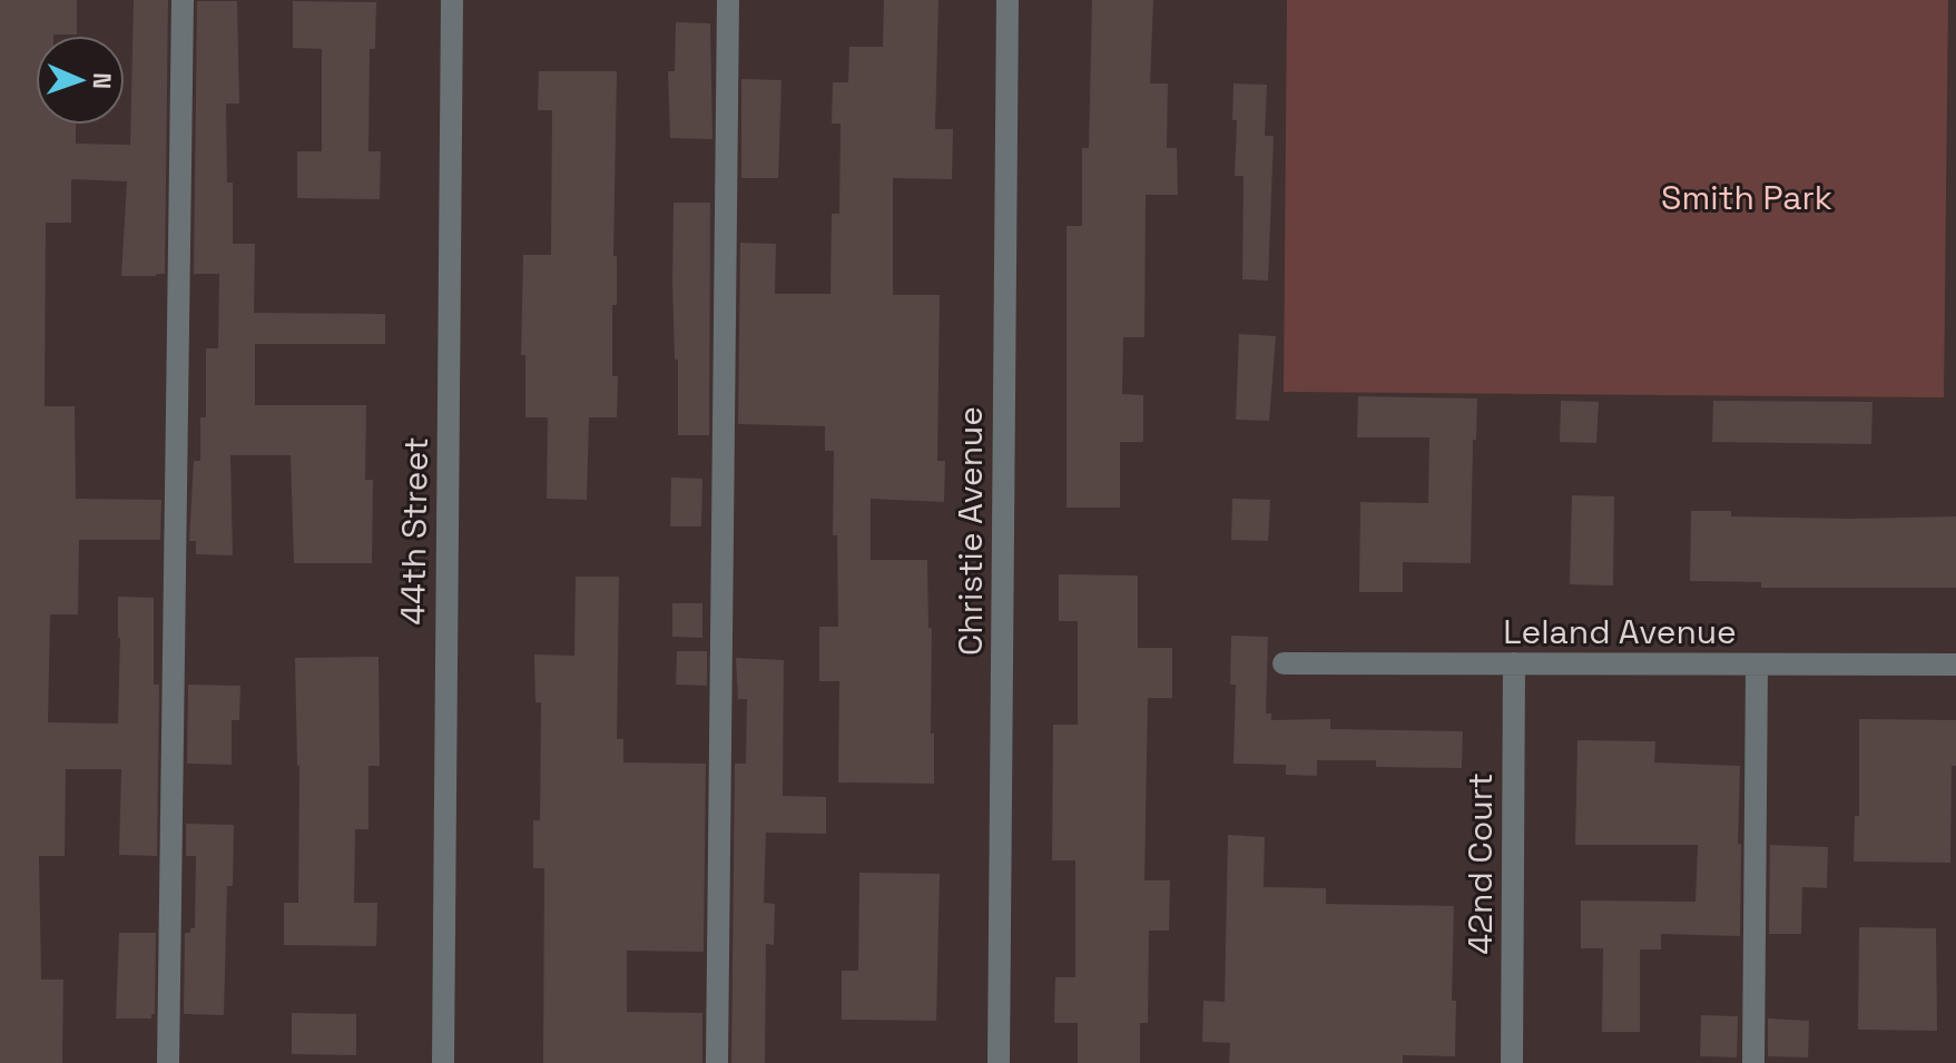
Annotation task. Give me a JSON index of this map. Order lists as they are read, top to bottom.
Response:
{
  "streets": {
    "street": [
      "44th Street",
      "Christie Avenue",
      "Leland Avenue",
      "42nd Court"
    ]
  },
  "crossings": [
    ["Leland Avenue", "42nd Court"]
  ],
  "parks": ["Smith Park"],
  "north": "right"
}
